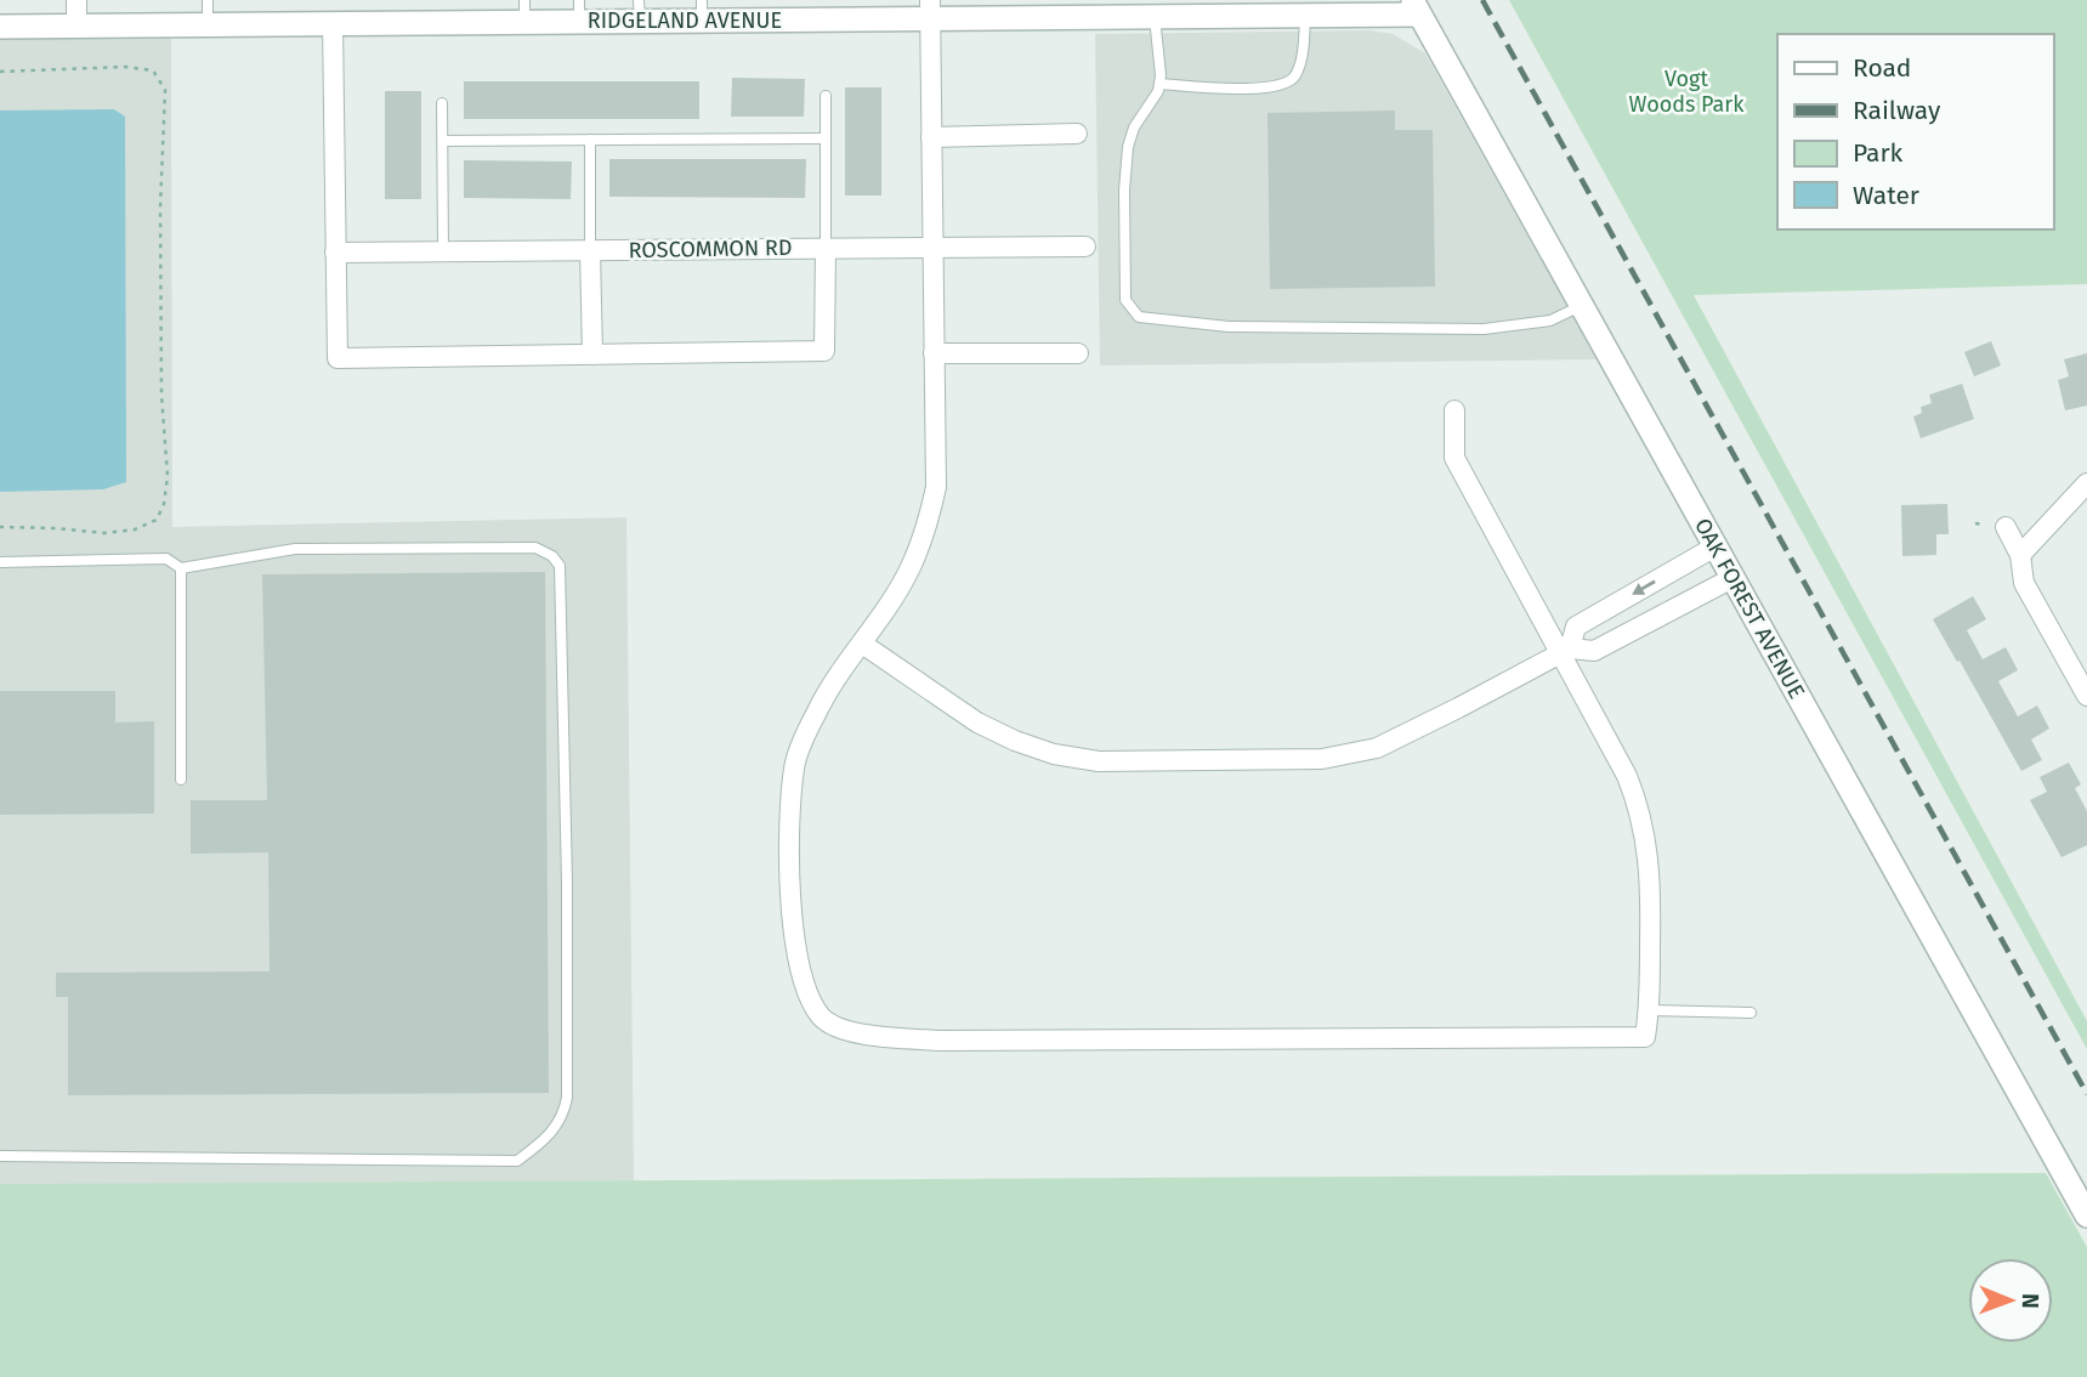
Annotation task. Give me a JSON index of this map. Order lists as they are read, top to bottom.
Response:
{
  "streets": {
    "street": ["RIDGELAND AVENUE", "ROSCOMMON RD", "OAK FOREST AVENUE"]
  },
  "crossings": [
    ["RIDGELAND AVENUE", "OAK FOREST AVENUE"]
  ],
  "parks": ["Vogt Woods Park"],
  "legend": [
    "Road",
    "Railway",
    "Park",
    "Water"
  ],
  "north": "right"
}
